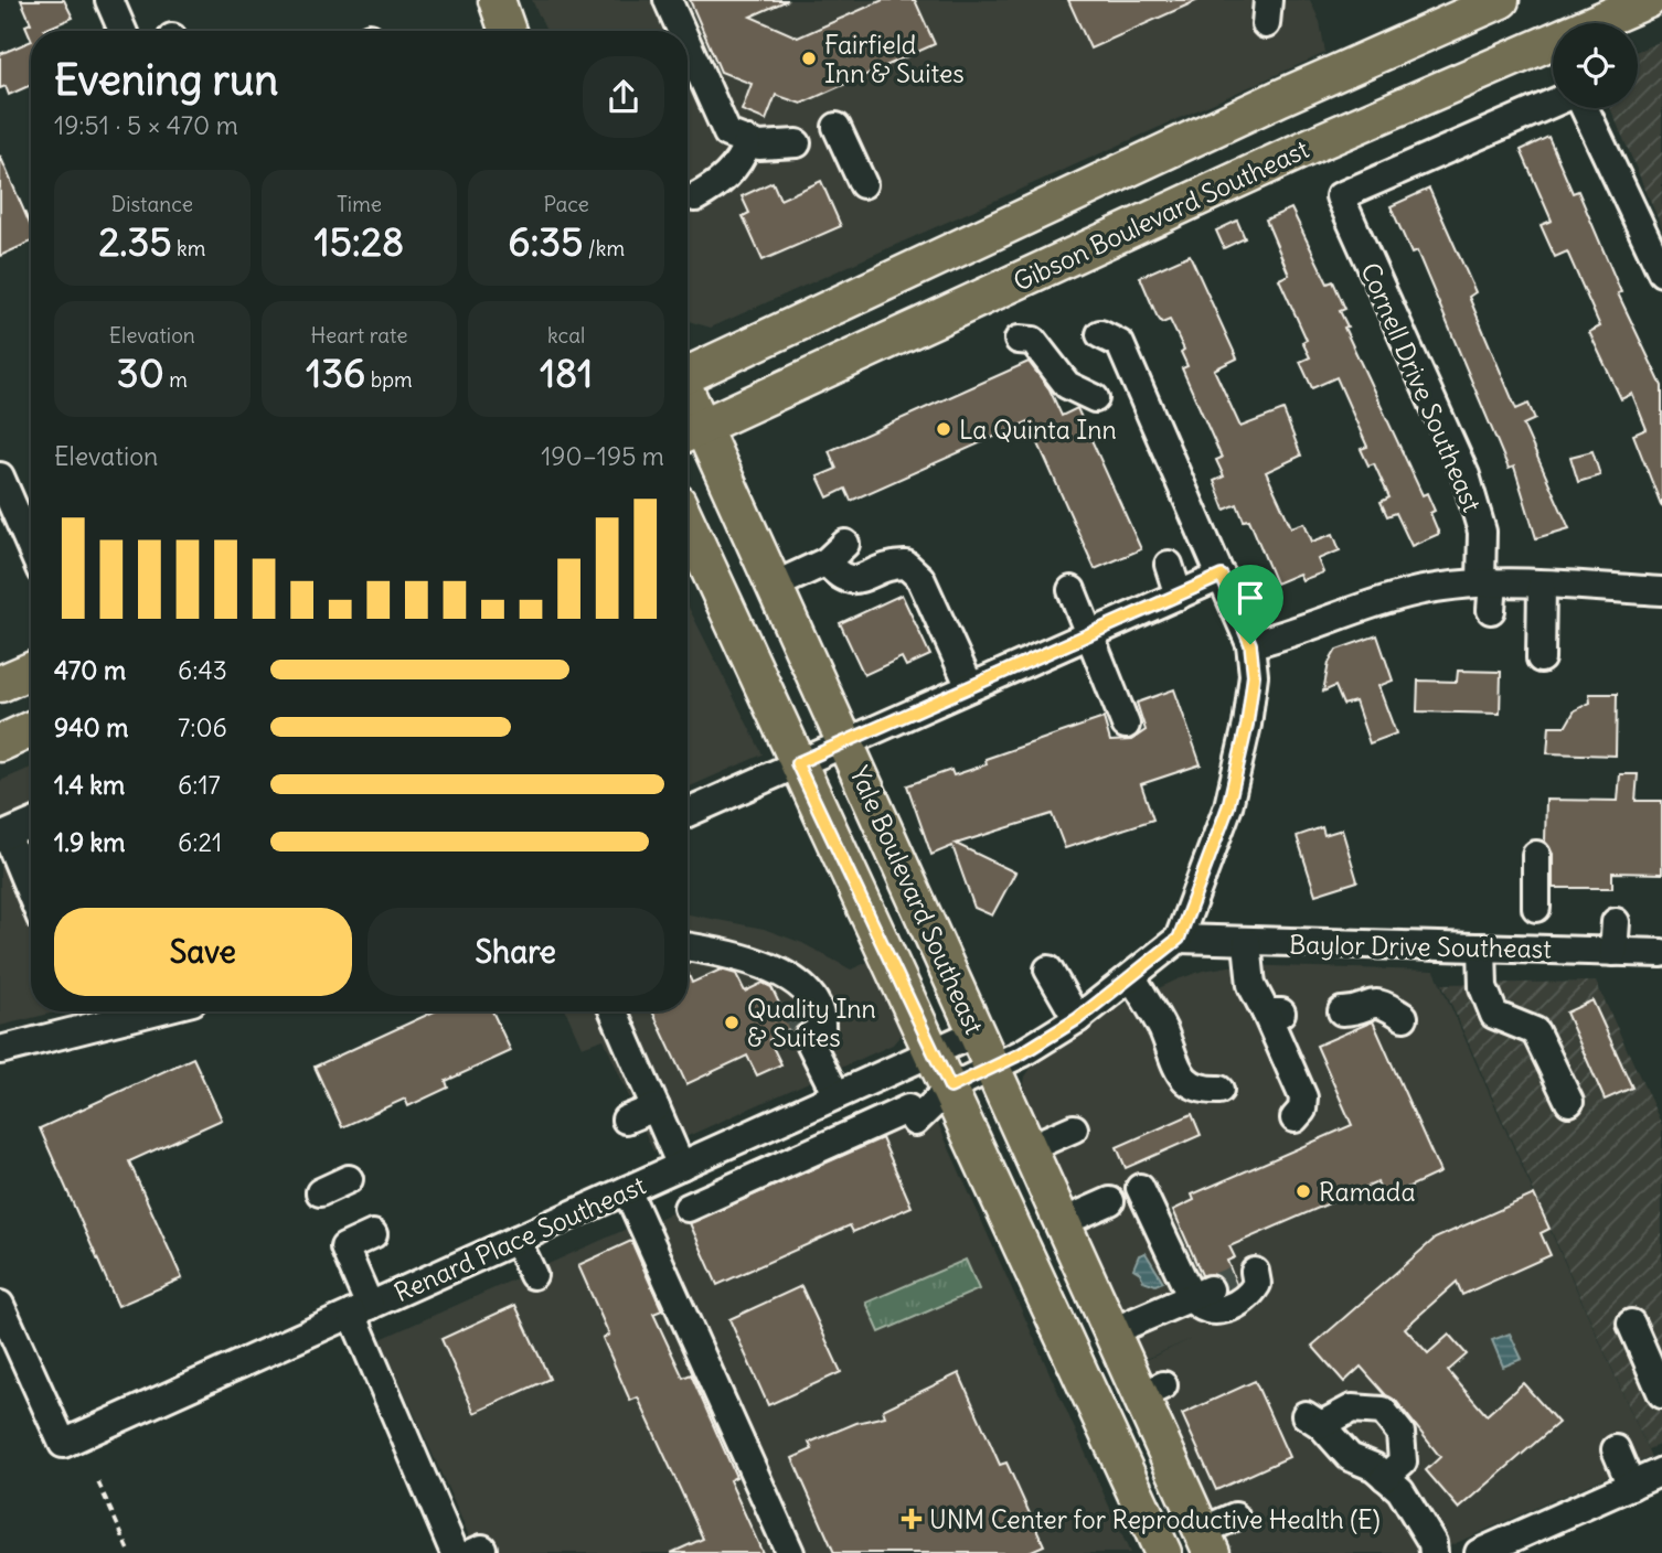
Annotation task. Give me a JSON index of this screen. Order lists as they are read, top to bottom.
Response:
{
  "streets": {
    "main road": ["Gibson Boulevard Southeast", "Yale Boulevard Southeast"],
    "street": ["Cornell Drive Southeast", "Baylor Drive Southeast", "Renard Place Southeast"]
  },
  "crossings": [
    ["Gibson Boulevard Southeast", "Yale Boulevard Southeast"],
    ["Yale Boulevard Southeast", "Renard Place Southeast"]
  ],
  "places": {
    "other": [
      "Fairfield Inn & Suites",
      "La Quinta Inn",
      "Quality Inn & Suites",
      "Ramada"
    ],
    "health": ["UNM Center for Reproductive Health (E)"]
  },
  "page": {
    "heading": ["Evening run", "19:51 · 5 × 470 m"],
    "stats": [
      ["Distance", "2.35 km"],
      ["Time", "15:28"],
      ["Pace", "6:35 /km"],
      ["Elevation", "30 m"],
      ["Heart rate", "136 bpm"],
      ["kcal", "181"]
    ],
    "chart": ["Elevation", "190–195 m"],
    "list": [
      {
        "name": "470 m",
        "note": "6:43"
      },
      {
        "name": "940 m",
        "note": "7:06"
      },
      {
        "name": "1.4 km",
        "note": "6:17"
      },
      {
        "name": "1.9 km",
        "note": "6:21"
      }
    ],
    "buttons": ["Save", "Share"]
  }
}
